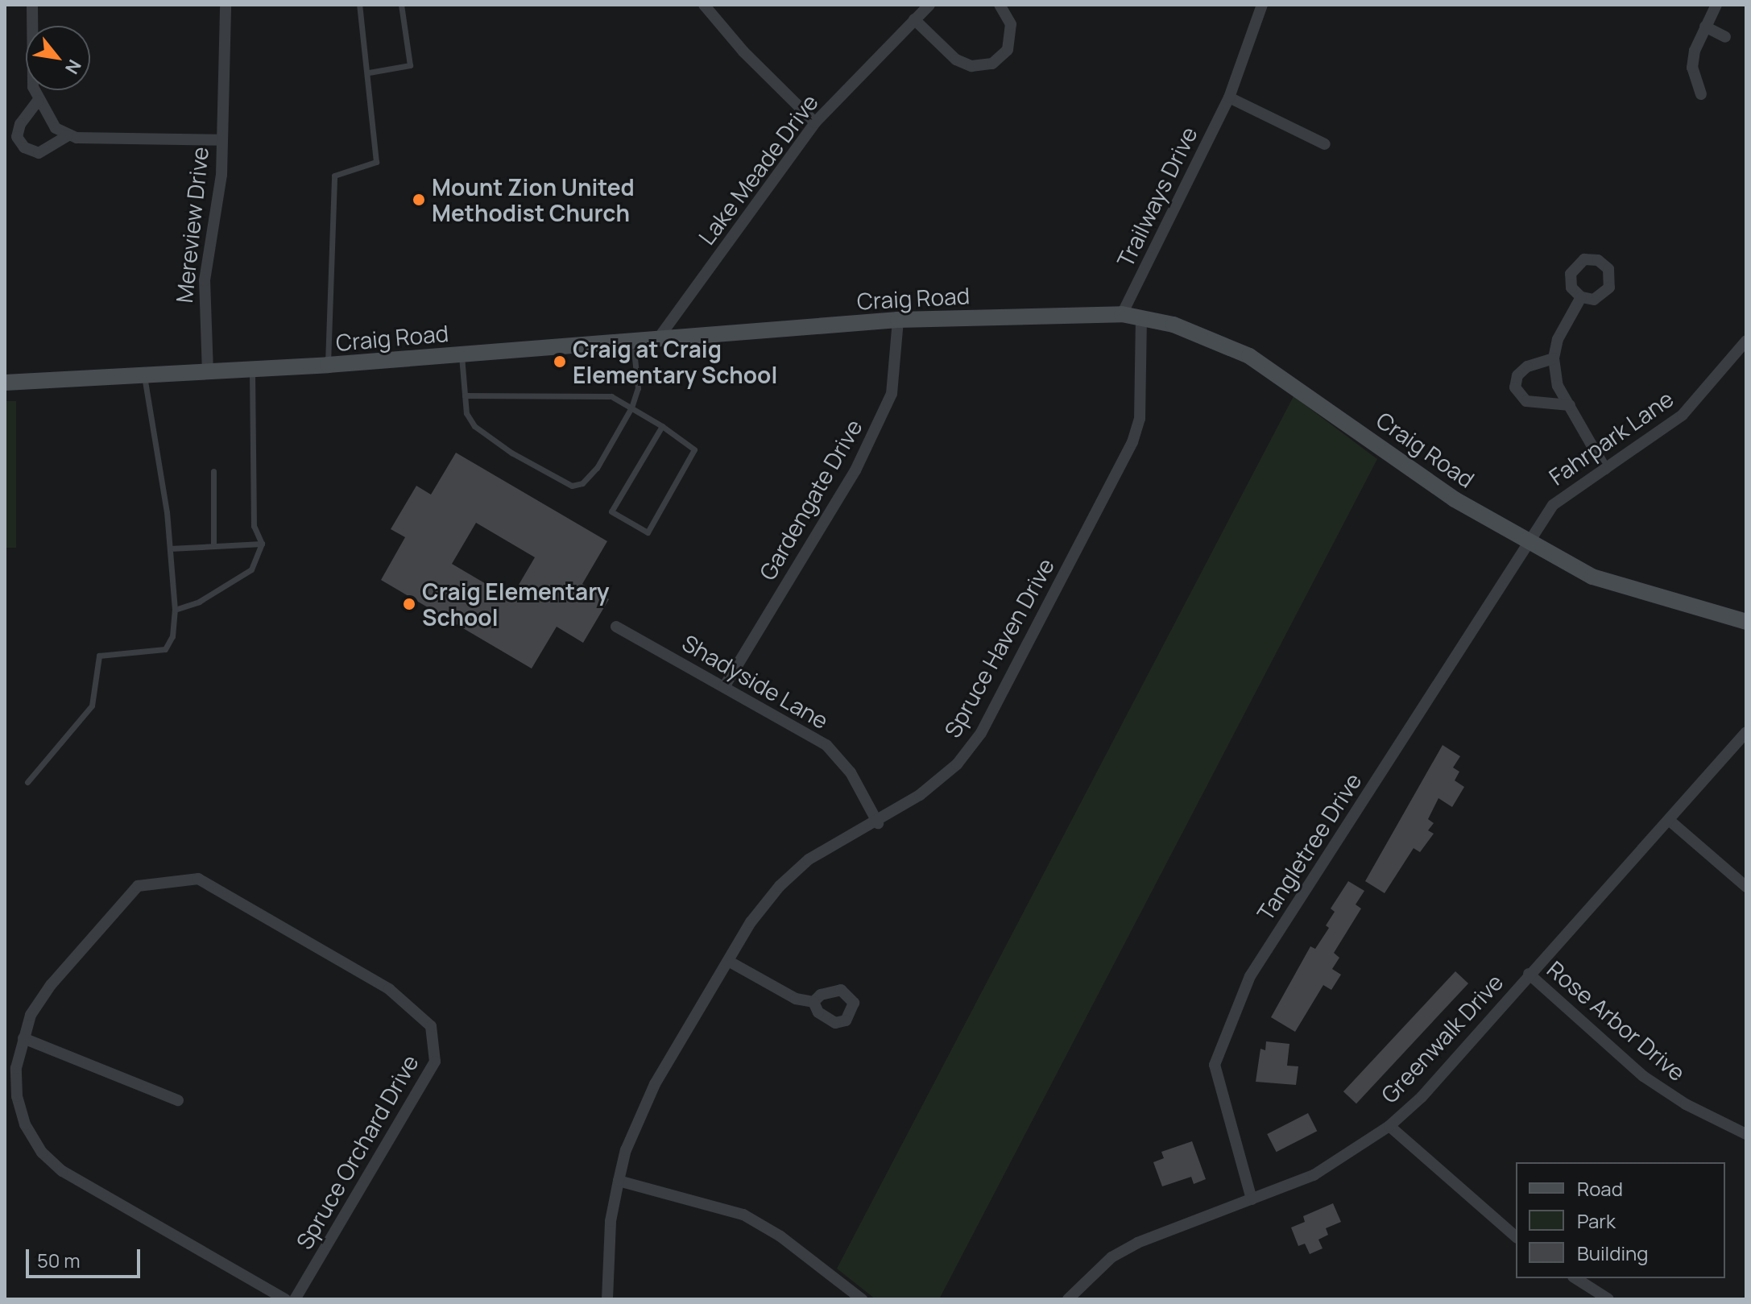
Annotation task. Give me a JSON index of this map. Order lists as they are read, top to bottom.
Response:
{
  "streets": {
    "main road": ["Craig Road"],
    "street": [
      "Lake Meade Drive",
      "Trailways Drive",
      "Mereview Drive",
      "Fahrpark Lane",
      "Gardengate Drive",
      "Spruce Haven Drive",
      "Shadyside Lane",
      "Tangletree Drive",
      "Rose Arbor Drive",
      "Greenwalk Drive",
      "Spruce Orchard Drive"
    ]
  },
  "crossings": [
    ["Lake Meade Drive", "Craig Road"],
    ["Trailways Drive", "Craig Road"],
    ["Mereview Drive", "Craig Road"],
    ["Craig Road", "Fahrpark Lane"],
    ["Craig Road", "Gardengate Drive"],
    ["Craig Road", "Spruce Haven Drive"],
    ["Craig Road", "Tangletree Drive"],
    ["Fahrpark Lane", "Tangletree Drive"],
    ["Gardengate Drive", "Shadyside Lane"],
    ["Spruce Haven Drive", "Shadyside Lane"],
    ["Tangletree Drive", "Greenwalk Drive"],
    ["Rose Arbor Drive", "Greenwalk Drive"]
  ],
  "places": ["Mount Zion United Methodist Church", "Craig at Craig Elementary School", "Craig Elementary School"],
  "legend": ["Road", "Park", "Building"],
  "scale_bar": "50 m",
  "north": "bottom right"
}
